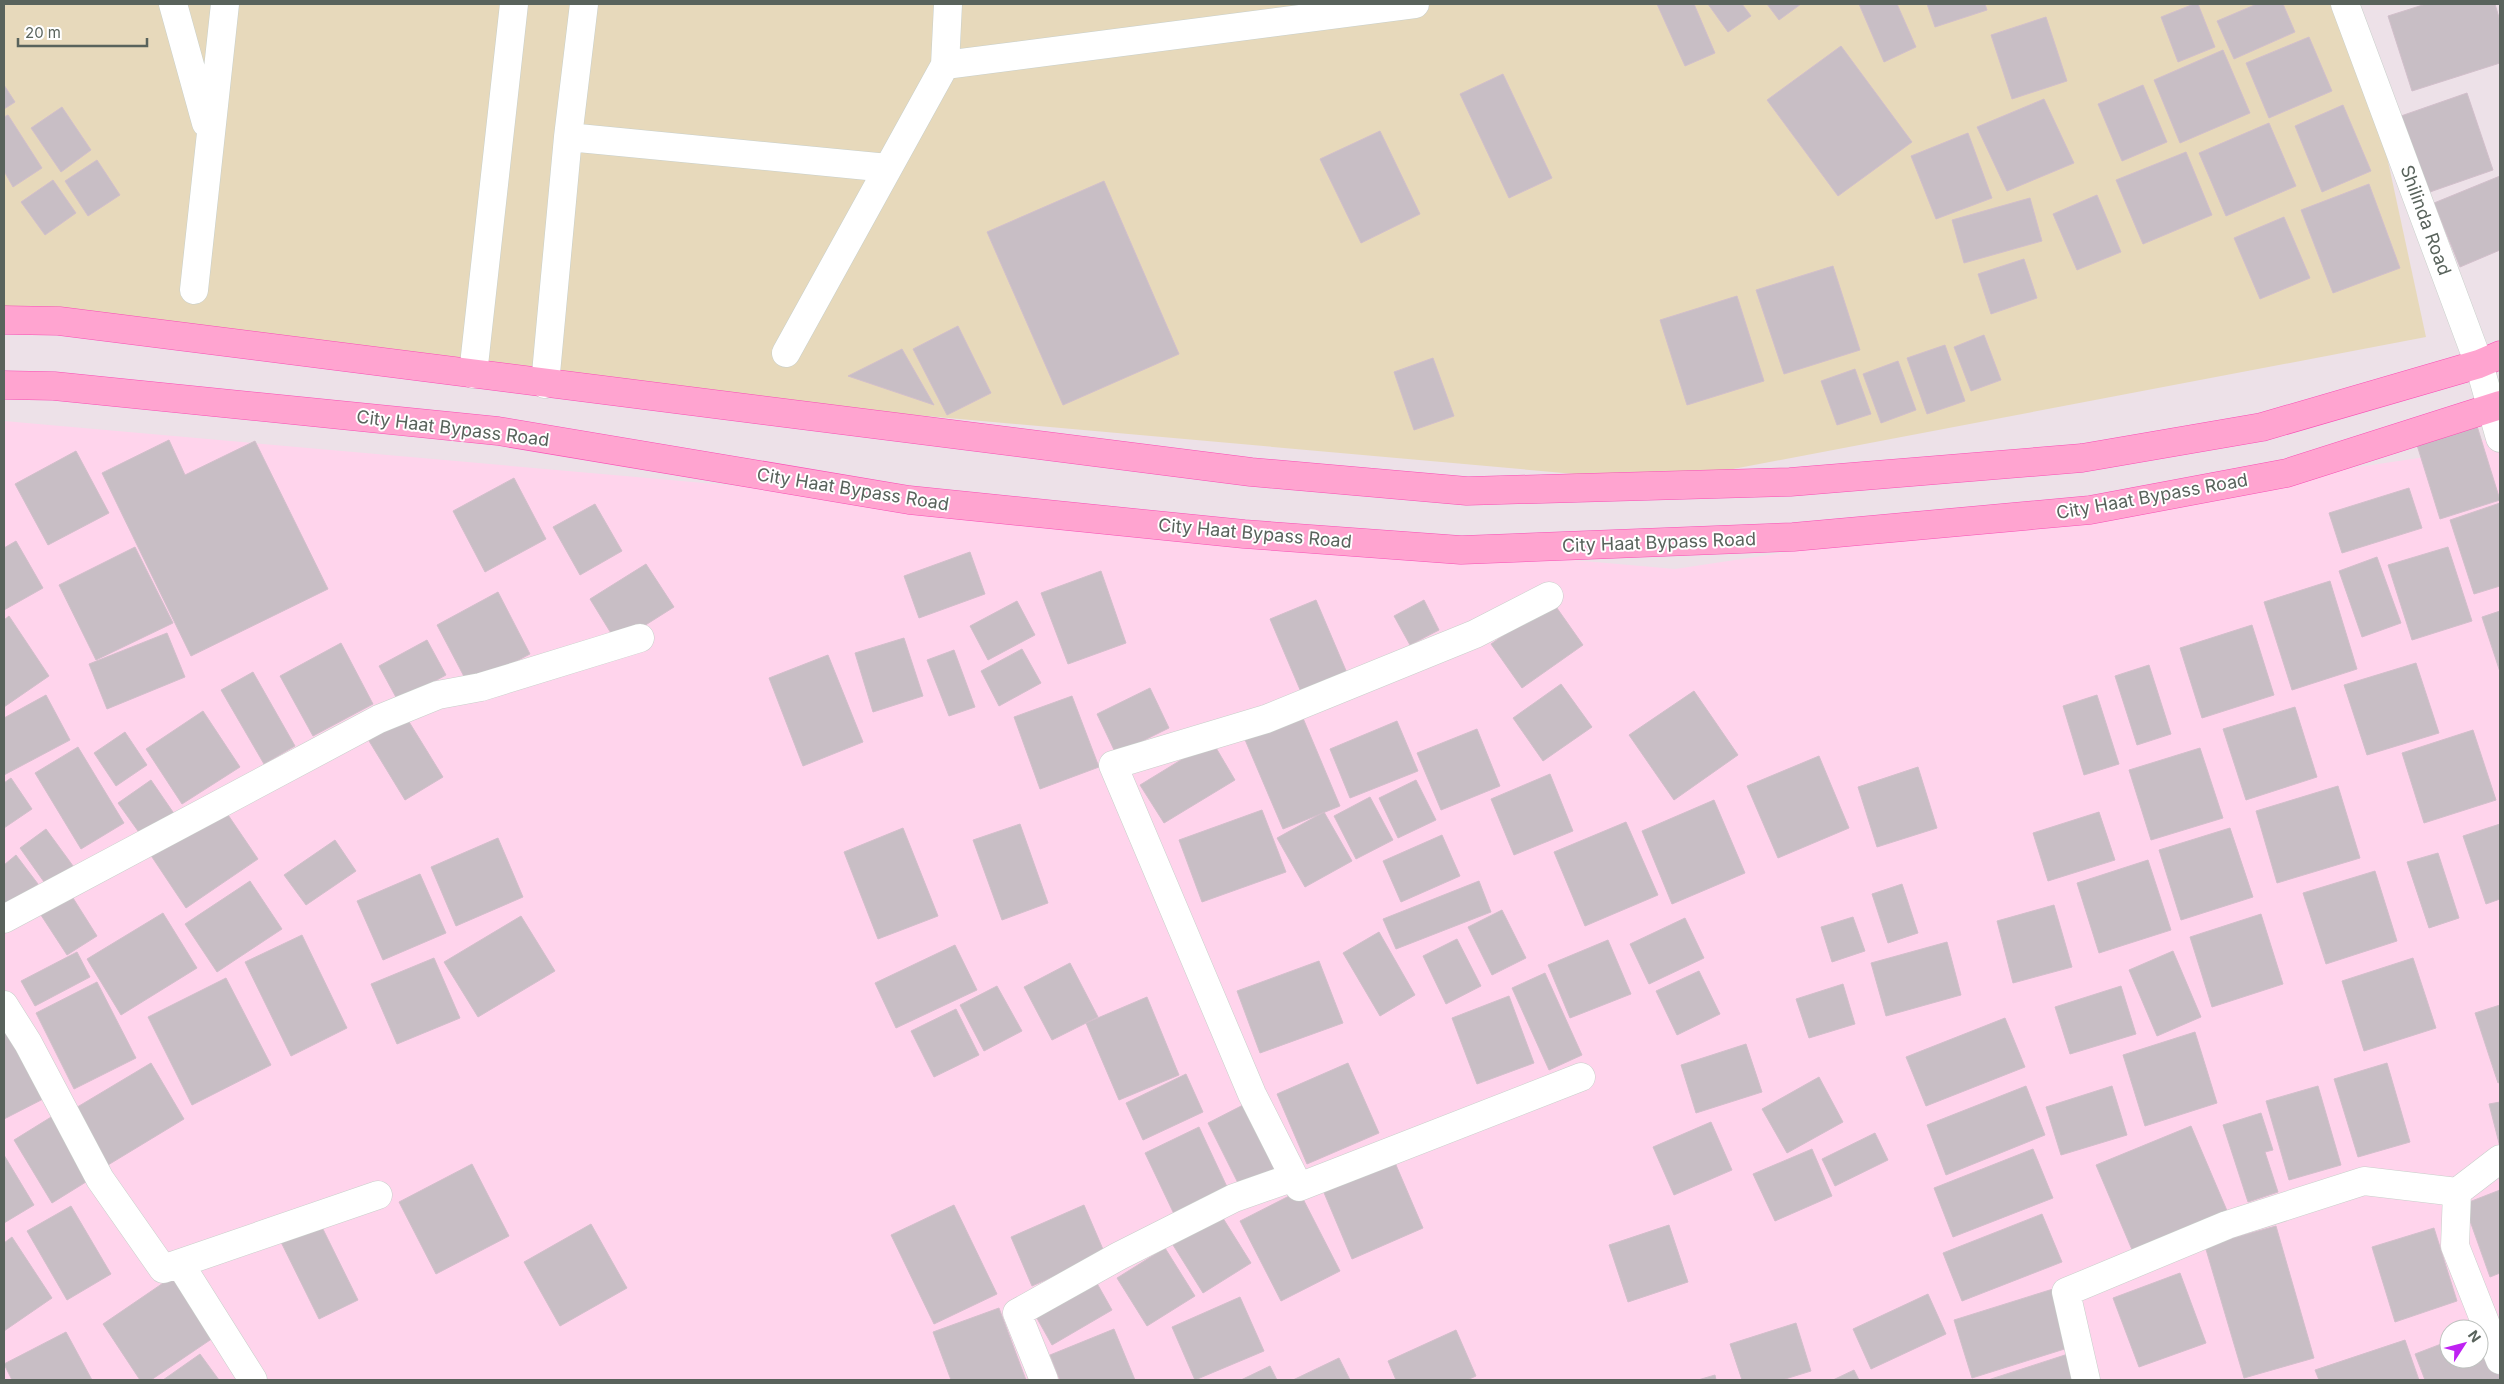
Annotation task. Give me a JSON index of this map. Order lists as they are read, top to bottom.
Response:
{
  "streets": {
    "main road": ["City Haat Bypass Road"],
    "street": ["Shilinda Road"]
  },
  "crossings": [
    ["Shilinda Road", "City Haat Bypass Road"]
  ],
  "scale_bar": "20 m",
  "north": "top right"
}
